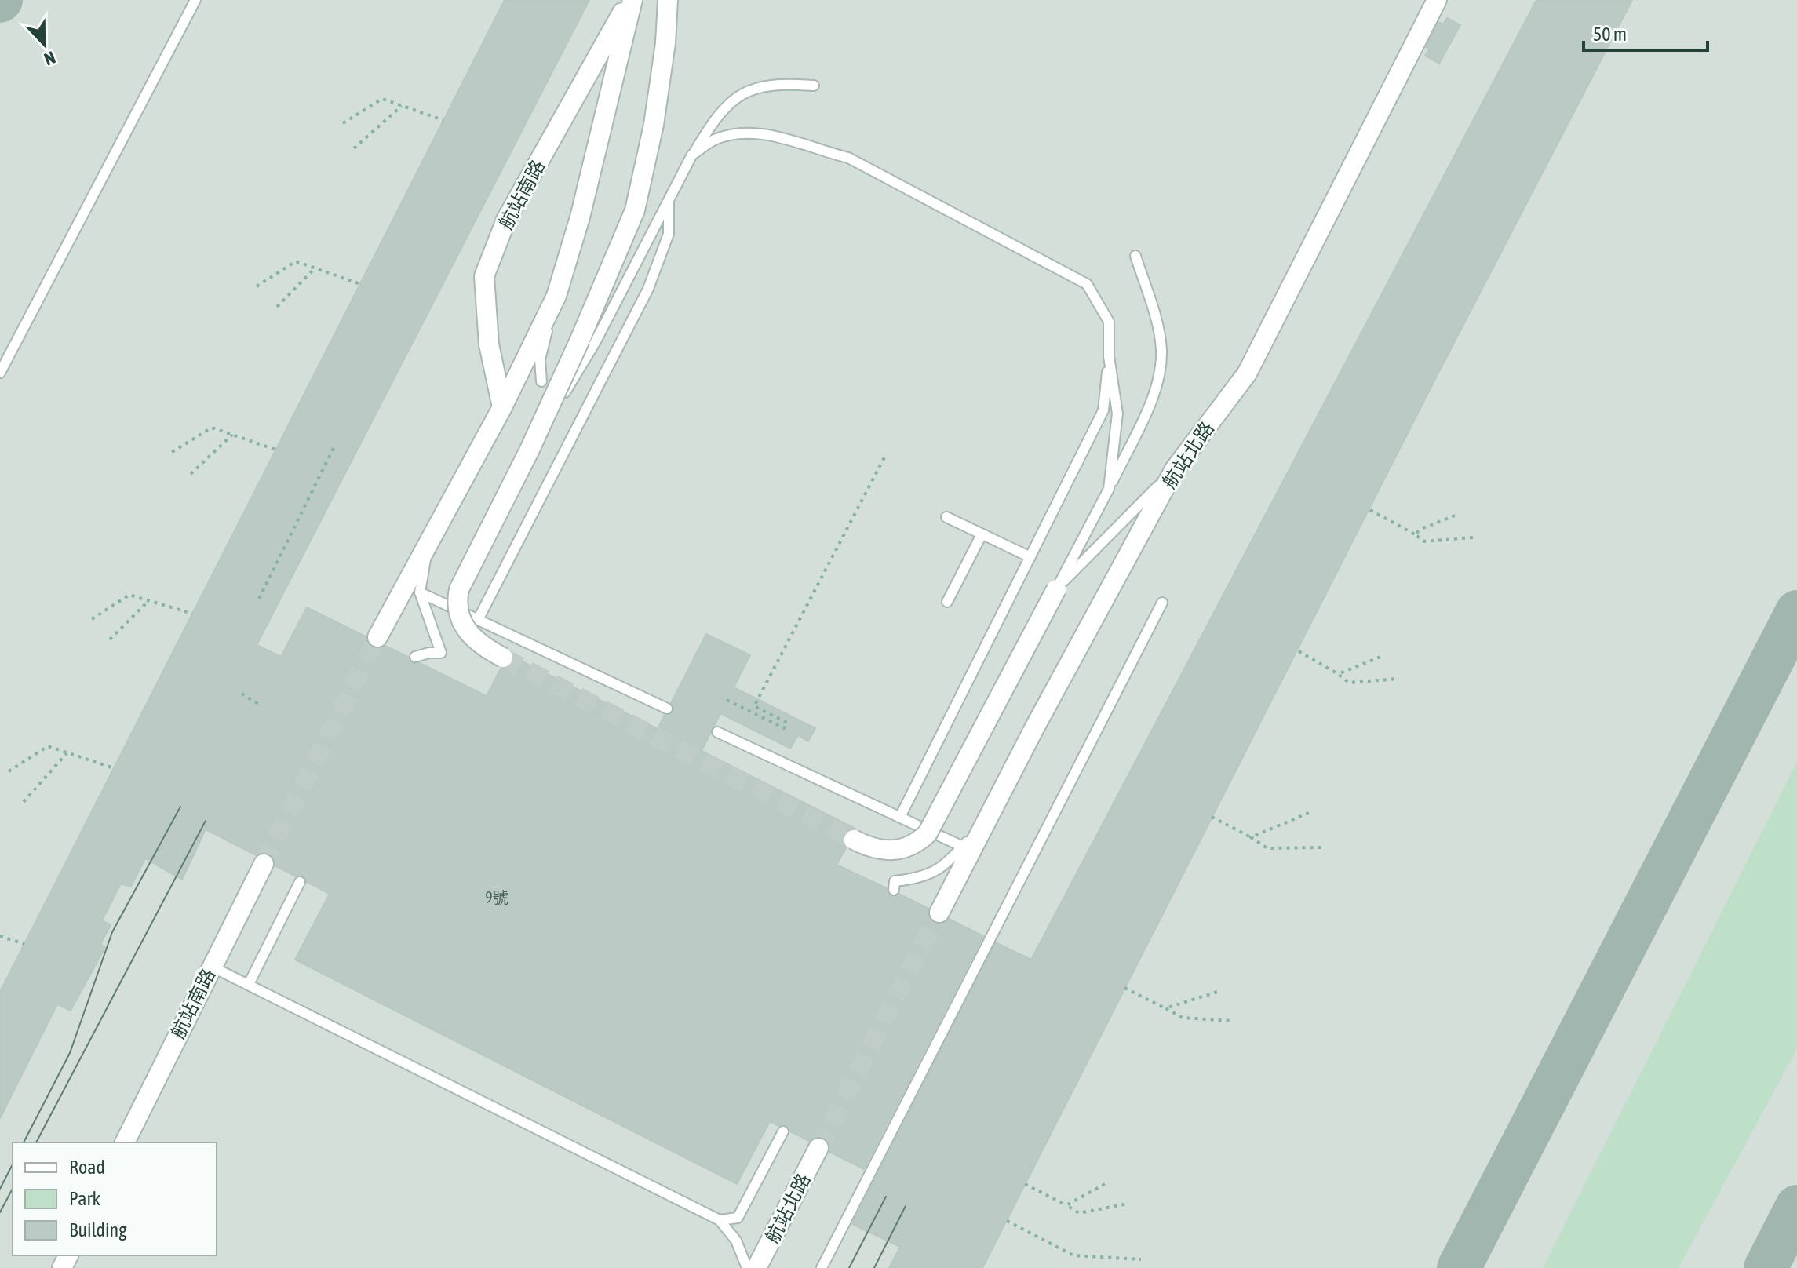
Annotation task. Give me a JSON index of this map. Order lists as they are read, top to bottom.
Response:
{
  "streets": {
    "street": ["航站南路", "航站北路"]
  },
  "house_numbers": ["9號"],
  "legend": ["Road", "Park", "Building"],
  "scale_bar": "50 m",
  "north": "bottom"
}
